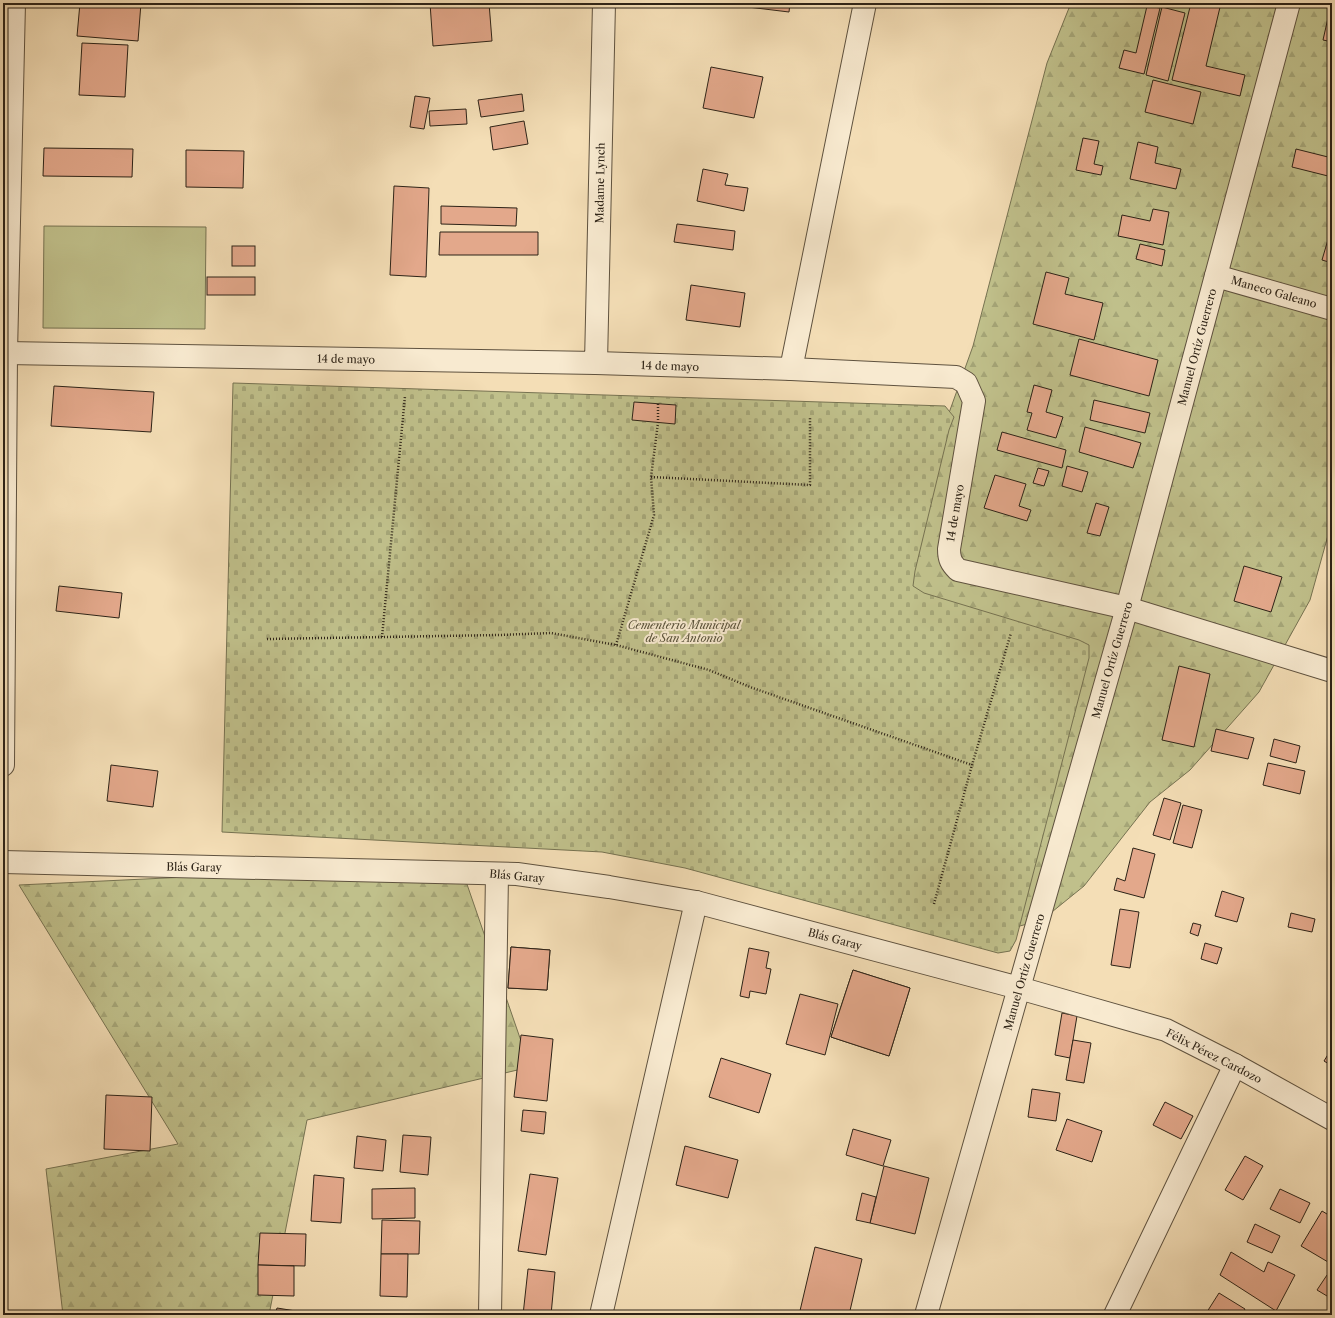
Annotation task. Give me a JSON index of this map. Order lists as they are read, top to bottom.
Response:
{
  "streets": {
    "street": [
      "Madame Lynch",
      "Maneco Galeano",
      "Manuel Ortíz Guerrero",
      "14 de mayo",
      "Blás Garay",
      "Félix Pérez Cardozo"
    ]
  },
  "crossings": [
    ["Madame Lynch", "14 de mayo"],
    ["Maneco Galeano", "Manuel Ortíz Guerrero"],
    ["Manuel Ortíz Guerrero", "14 de mayo"],
    ["Manuel Ortíz Guerrero", "Blás Garay"],
    ["Manuel Ortíz Guerrero", "Félix Pérez Cardozo"],
    ["Blás Garay", "Félix Pérez Cardozo"]
  ],
  "parks": ["Cementerio Municipal de San Antonio"]
}
